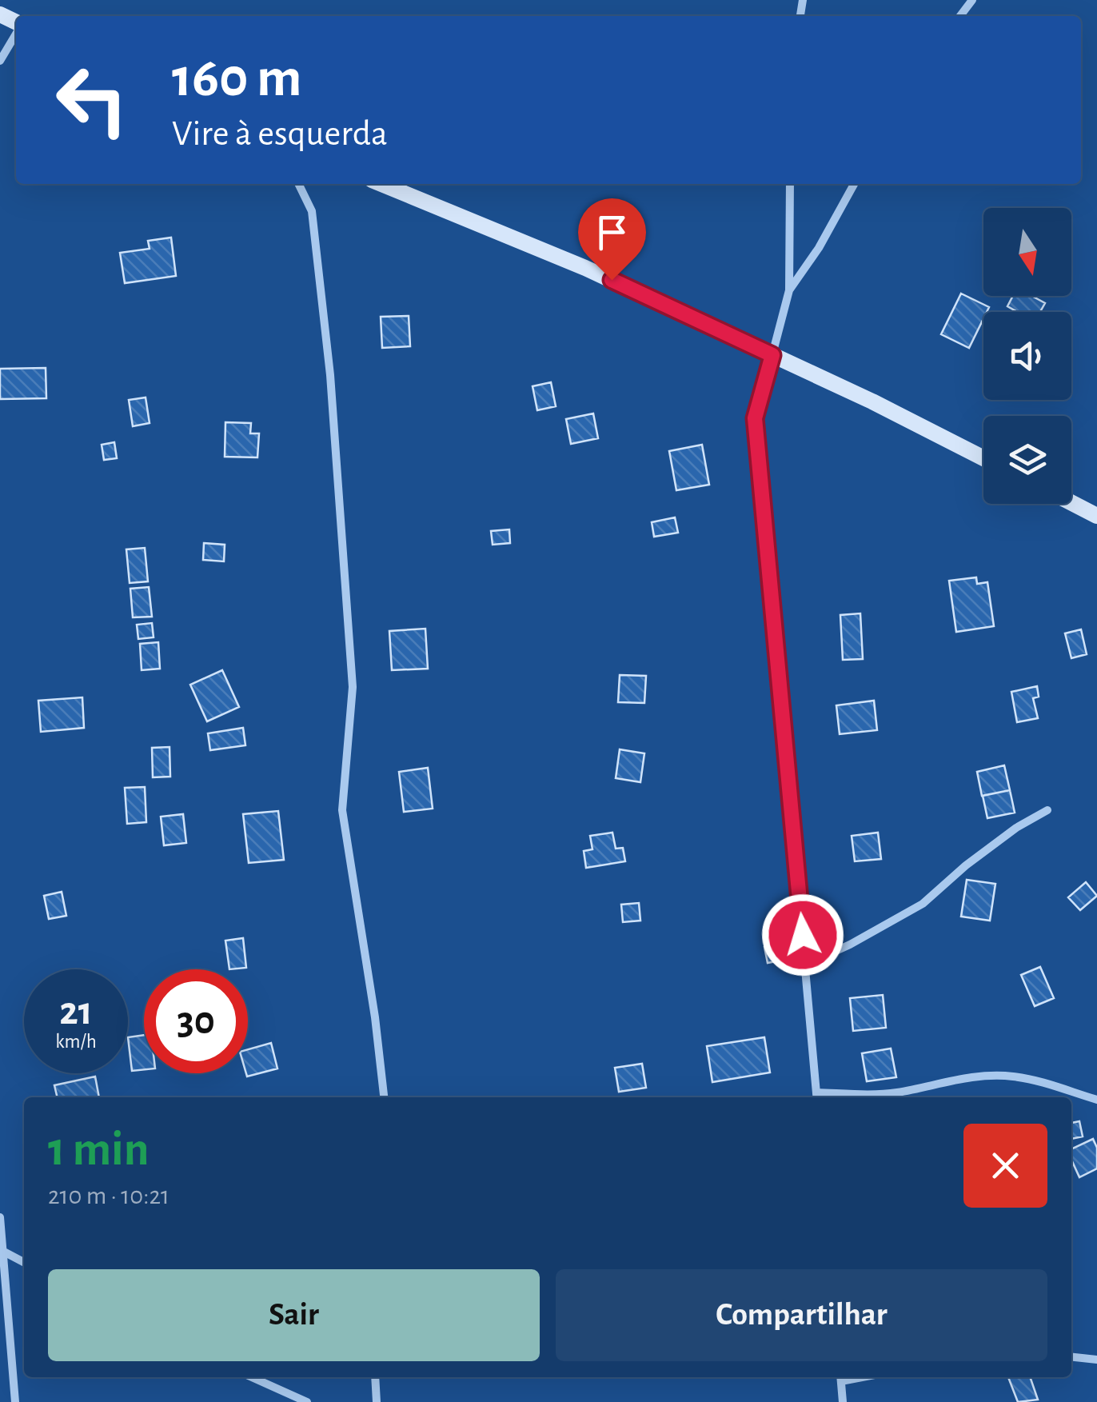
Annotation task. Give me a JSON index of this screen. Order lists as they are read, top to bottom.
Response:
{
  "north": "bottom",
  "page": {
    "turn": ["160 m", "Vire à esquerda"],
    "speed": "21 km/h",
    "limit": "30",
    "heading": ["1 min", "210 m · 10:21"],
    "buttons": ["Sair", "Compartilhar"]
  }
}
